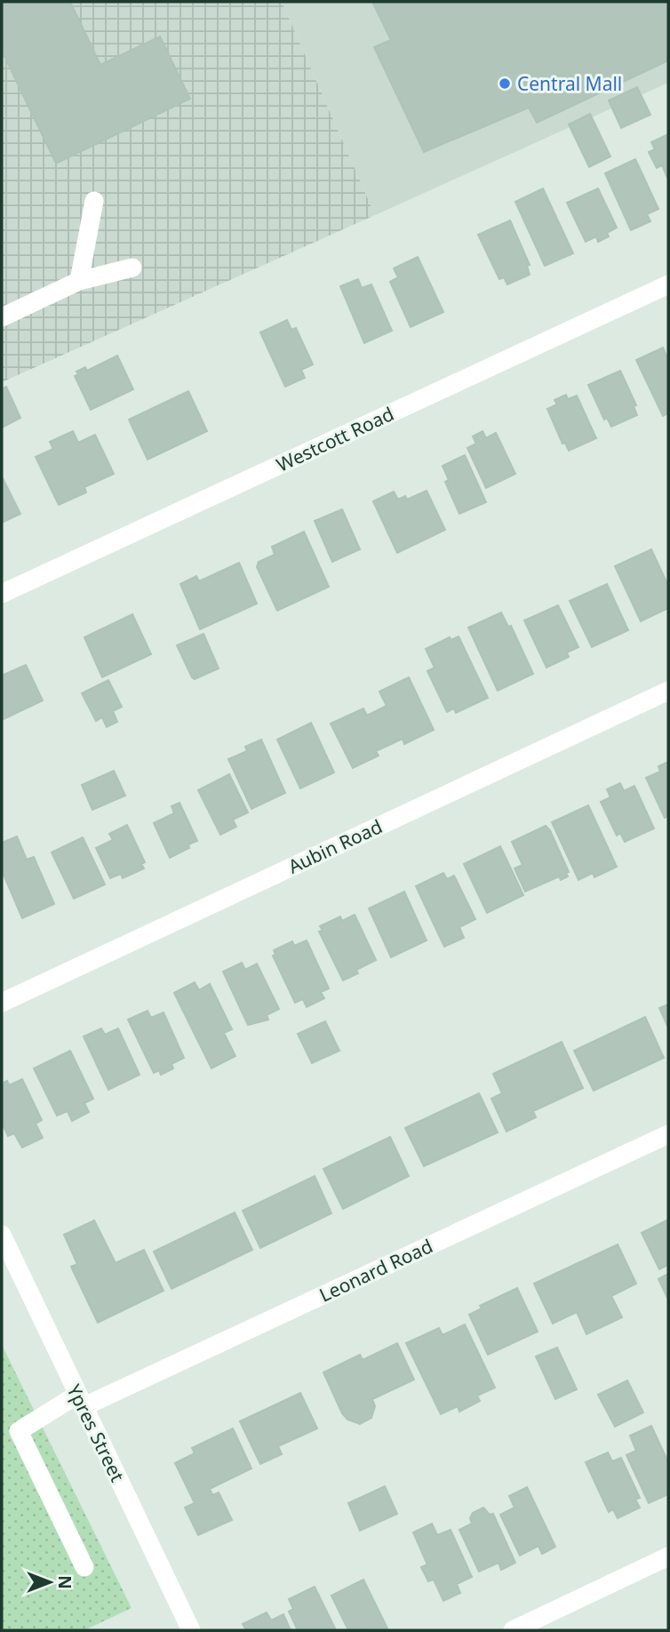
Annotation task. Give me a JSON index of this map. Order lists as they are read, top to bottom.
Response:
{
  "streets": {
    "street": [
      "Westcott Road",
      "Aubin Road",
      "Leonard Road",
      "Ypres Street"
    ]
  },
  "crossings": [
    ["Leonard Road", "Ypres Street"]
  ],
  "places": ["Central Mall"],
  "north": "right"
}
